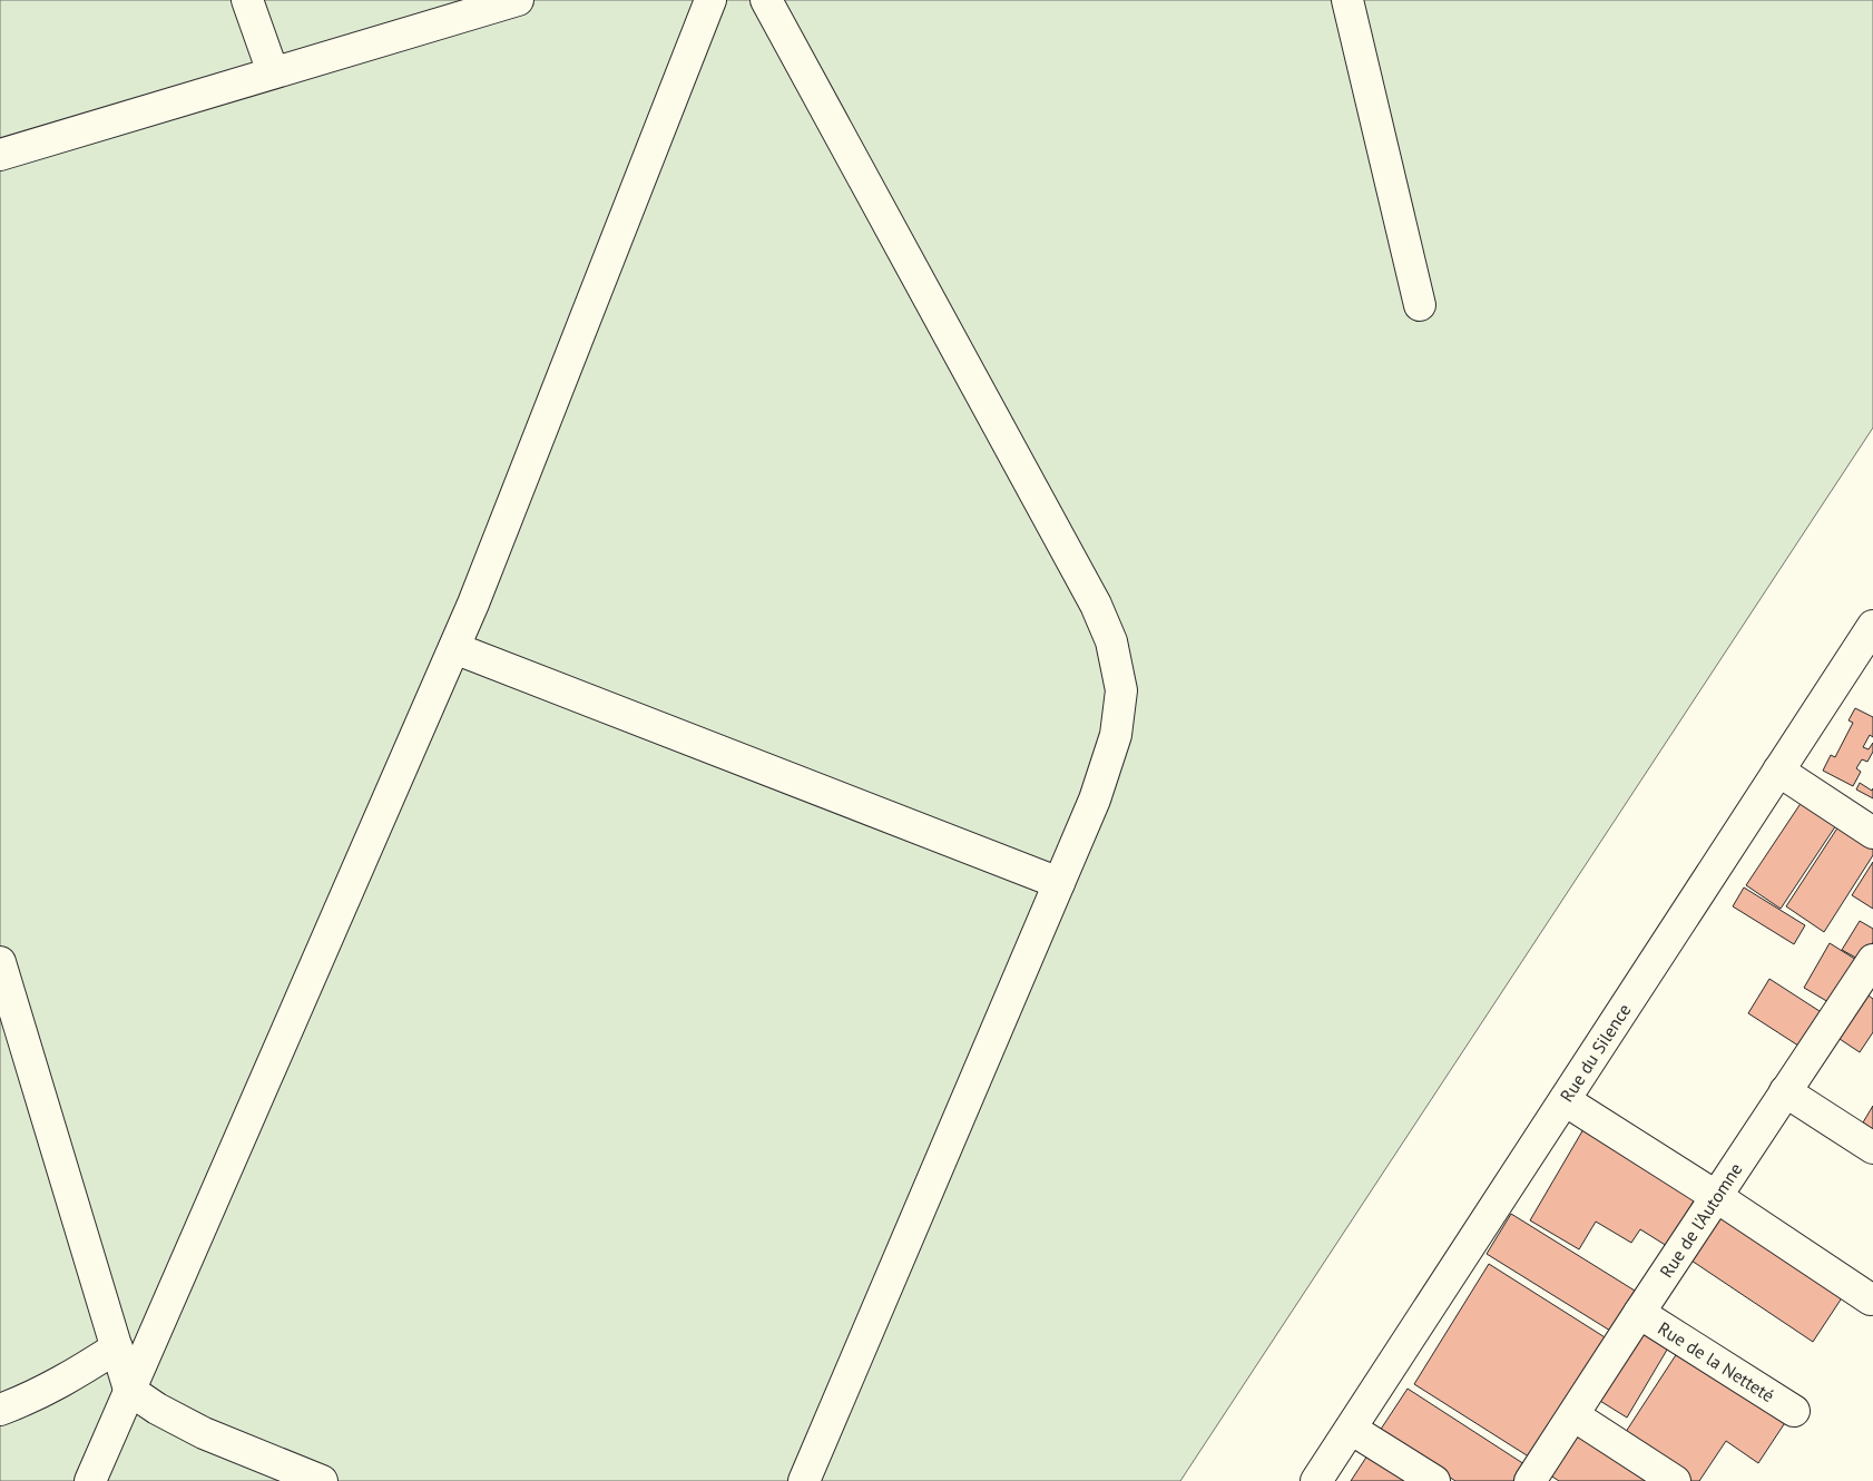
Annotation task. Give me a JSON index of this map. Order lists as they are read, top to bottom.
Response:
{
  "streets": {
    "street": ["Rue du Silence", "Rue de l'Automne", "Rue de la Netteté"]
  },
  "crossings": [
    ["Rue de l'Automne", "Rue de la Netteté"]
  ]
}
